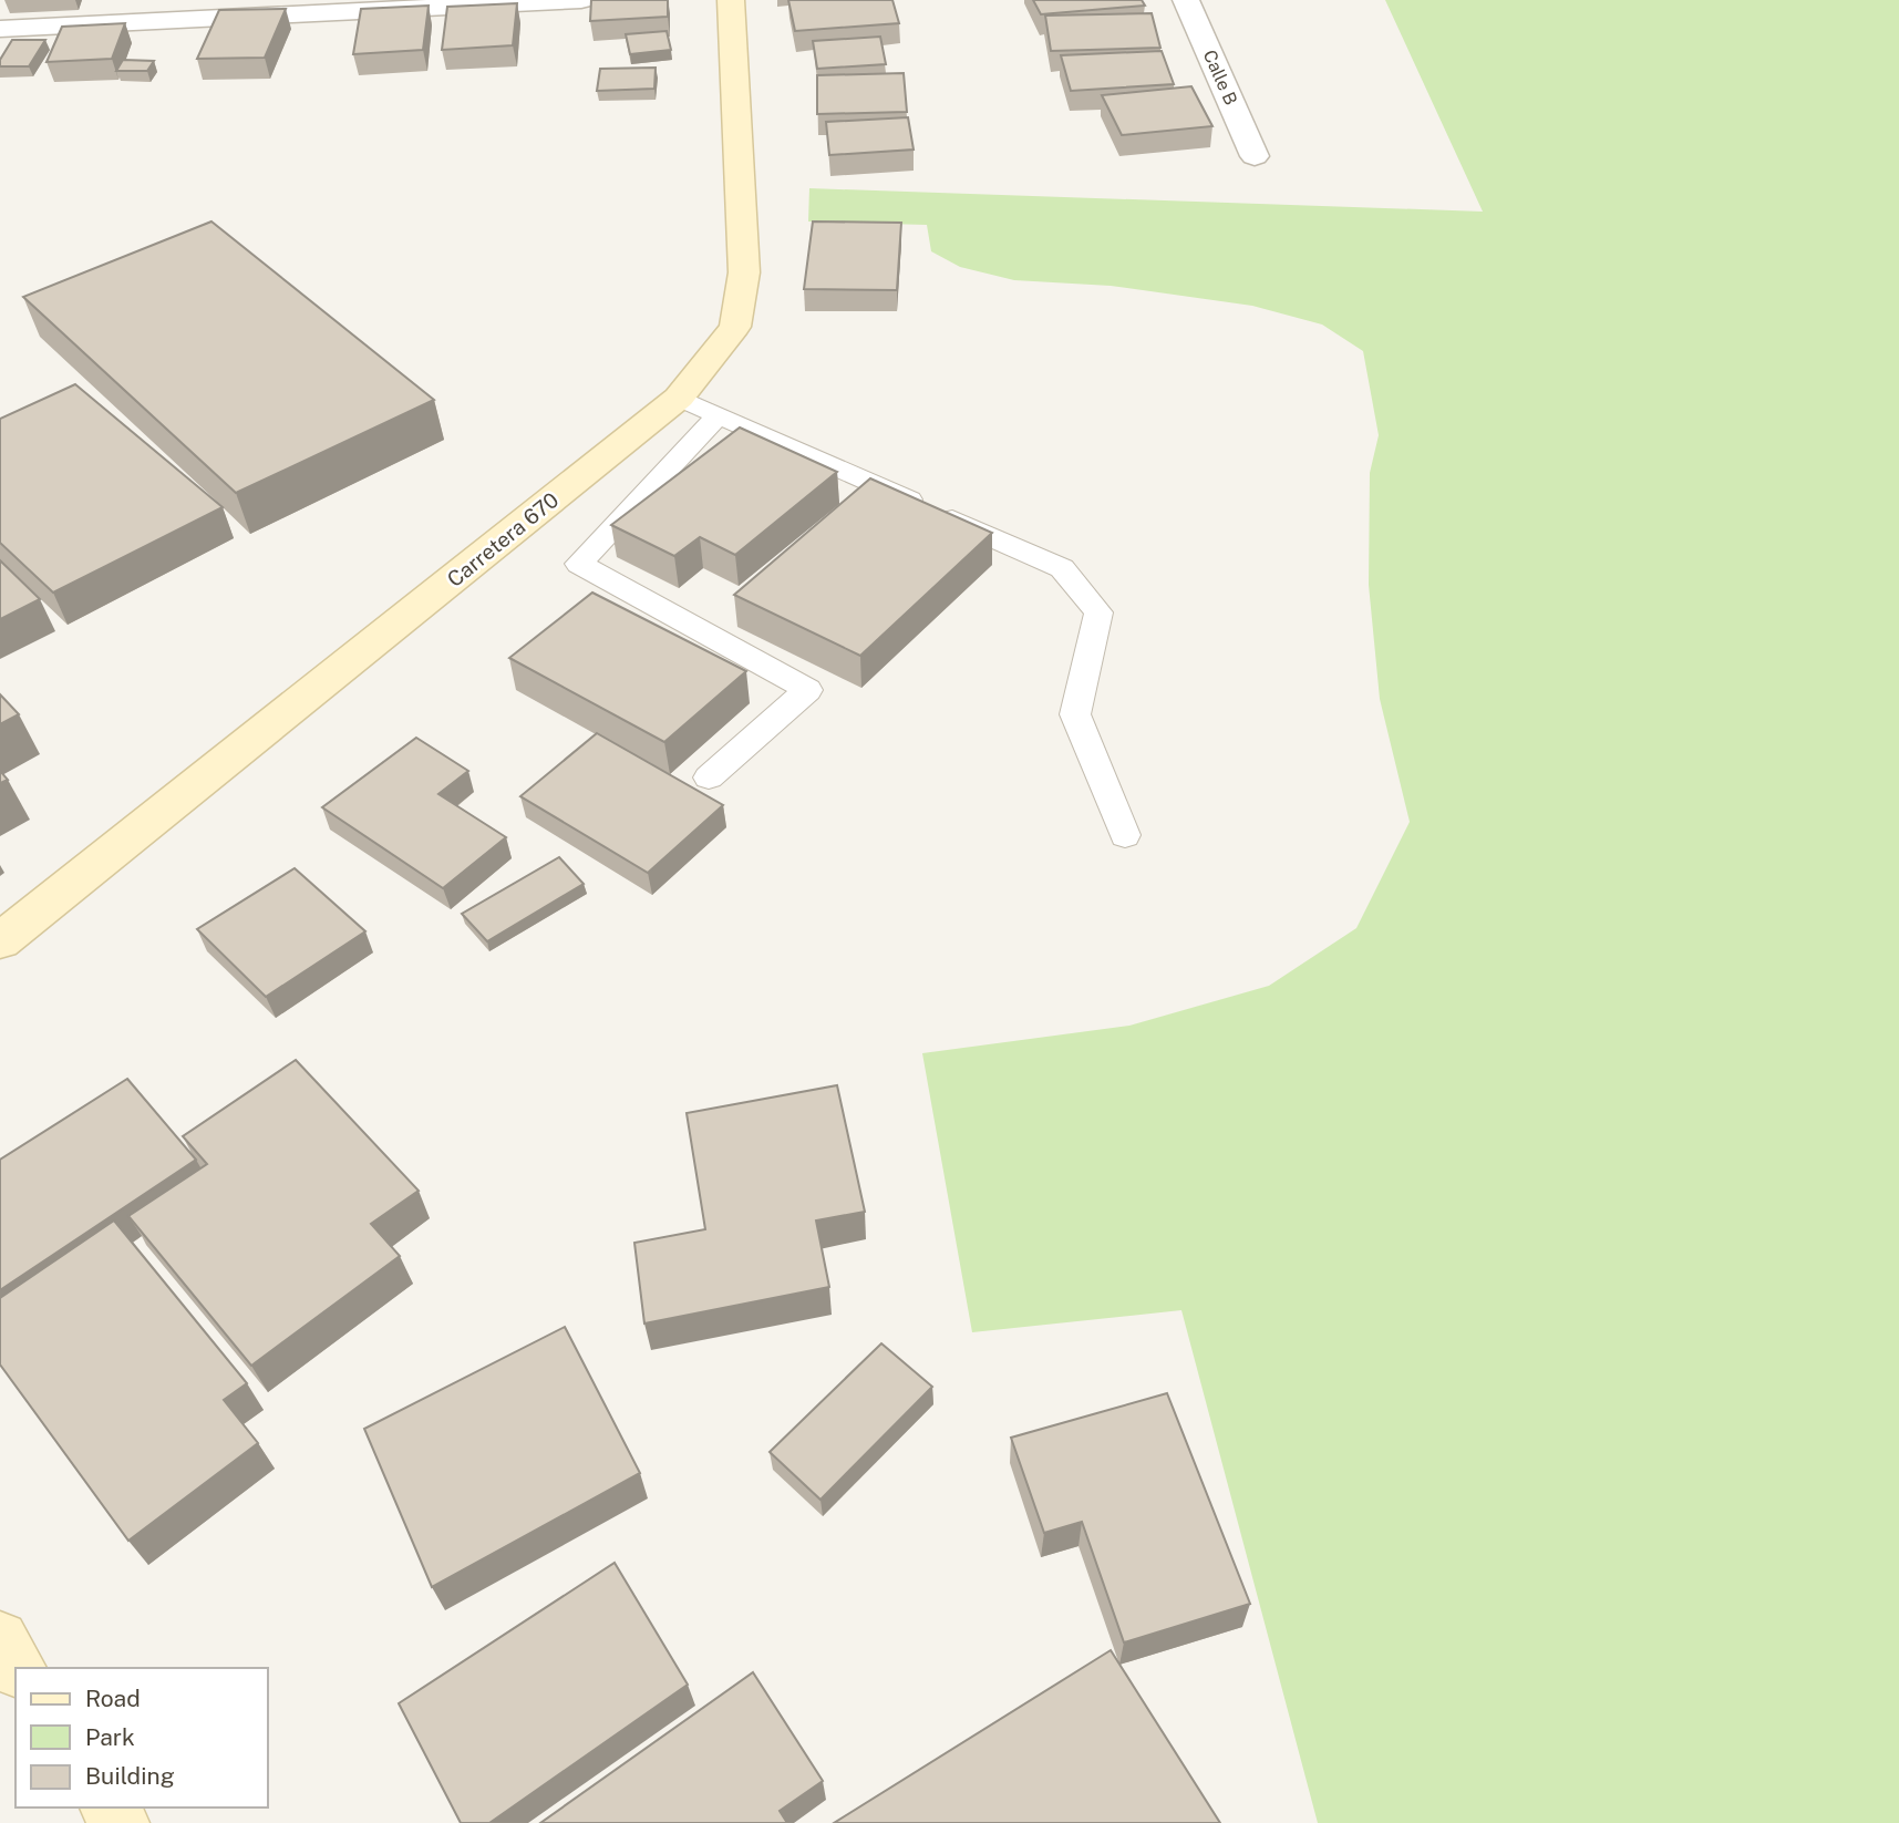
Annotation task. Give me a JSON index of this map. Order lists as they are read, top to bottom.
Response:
{
  "streets": {
    "street": ["Calle B", "Carretera 670"]
  },
  "legend": ["Road", "Park", "Building"]
}
